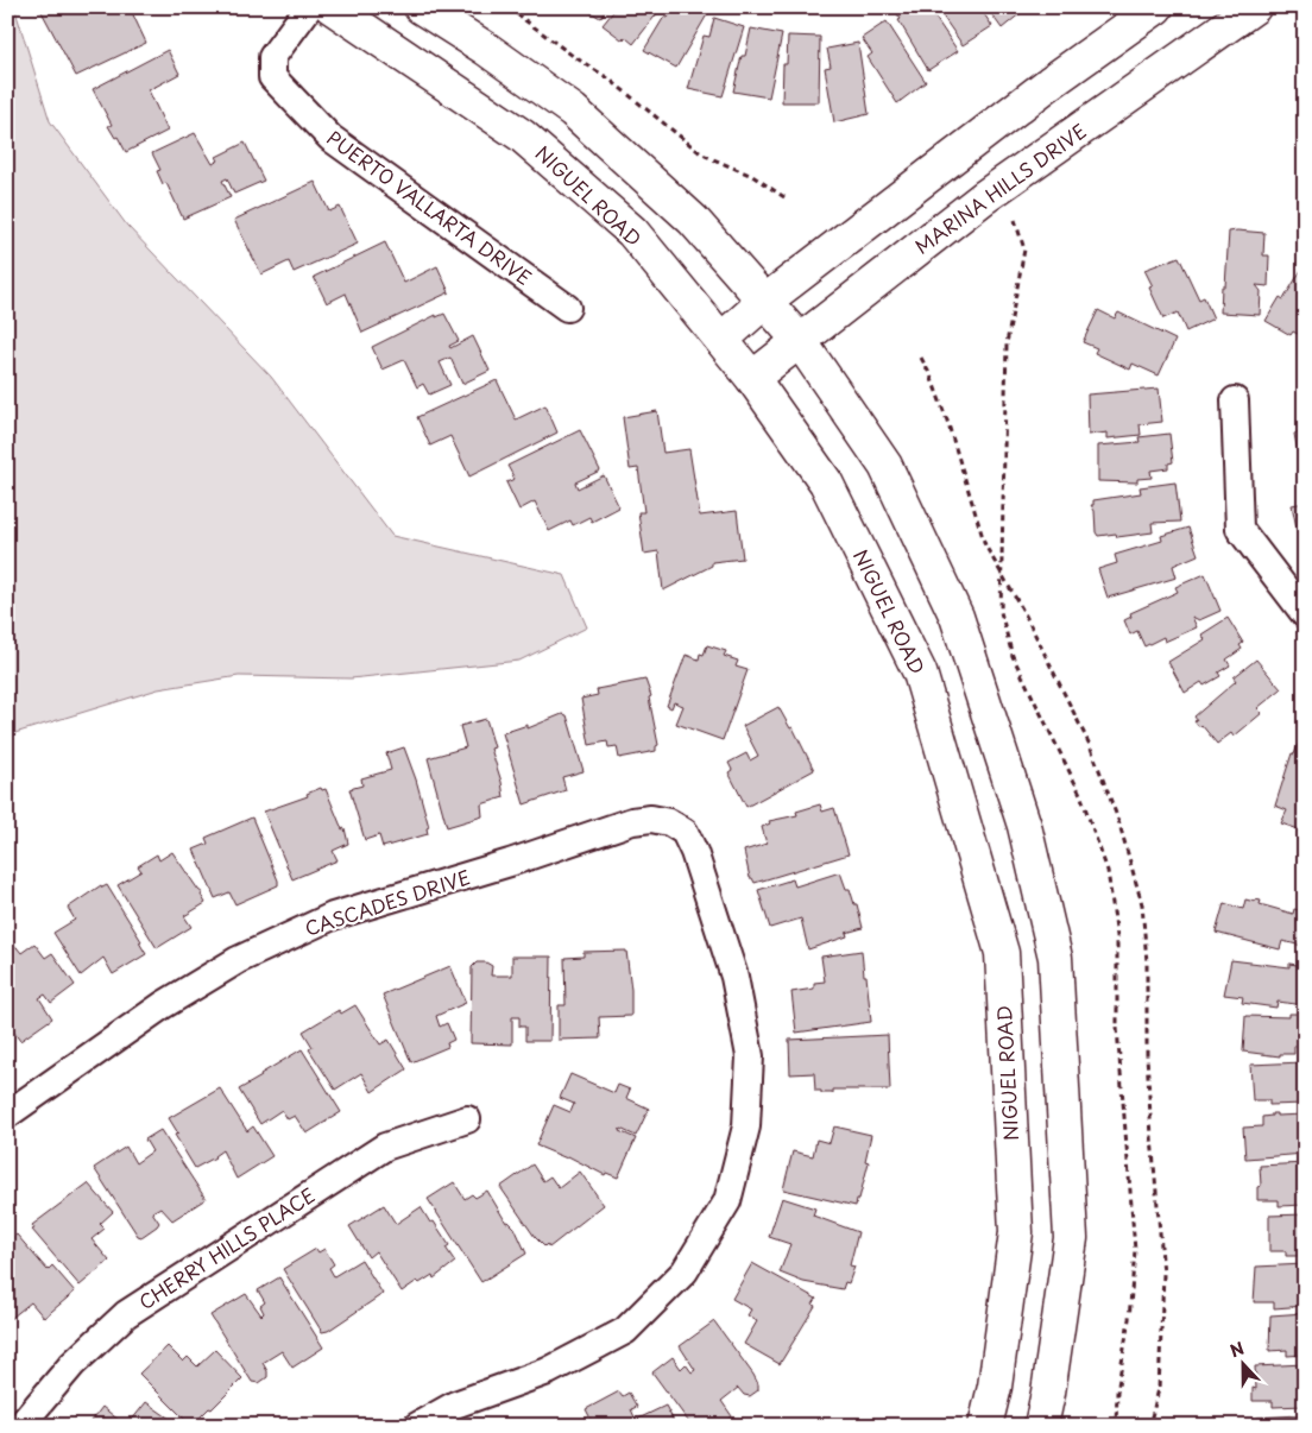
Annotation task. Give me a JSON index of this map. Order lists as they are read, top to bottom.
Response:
{
  "streets": {
    "main road": ["MARINA HILLS DRIVE", "NIGUEL ROAD"],
    "street": ["PUERTO VALLARTA DRIVE", "CASCADES DRIVE", "CHERRY HILLS PLACE"]
  },
  "crossings": [
    ["MARINA HILLS DRIVE", "NIGUEL ROAD"]
  ],
  "north": "top"
}
